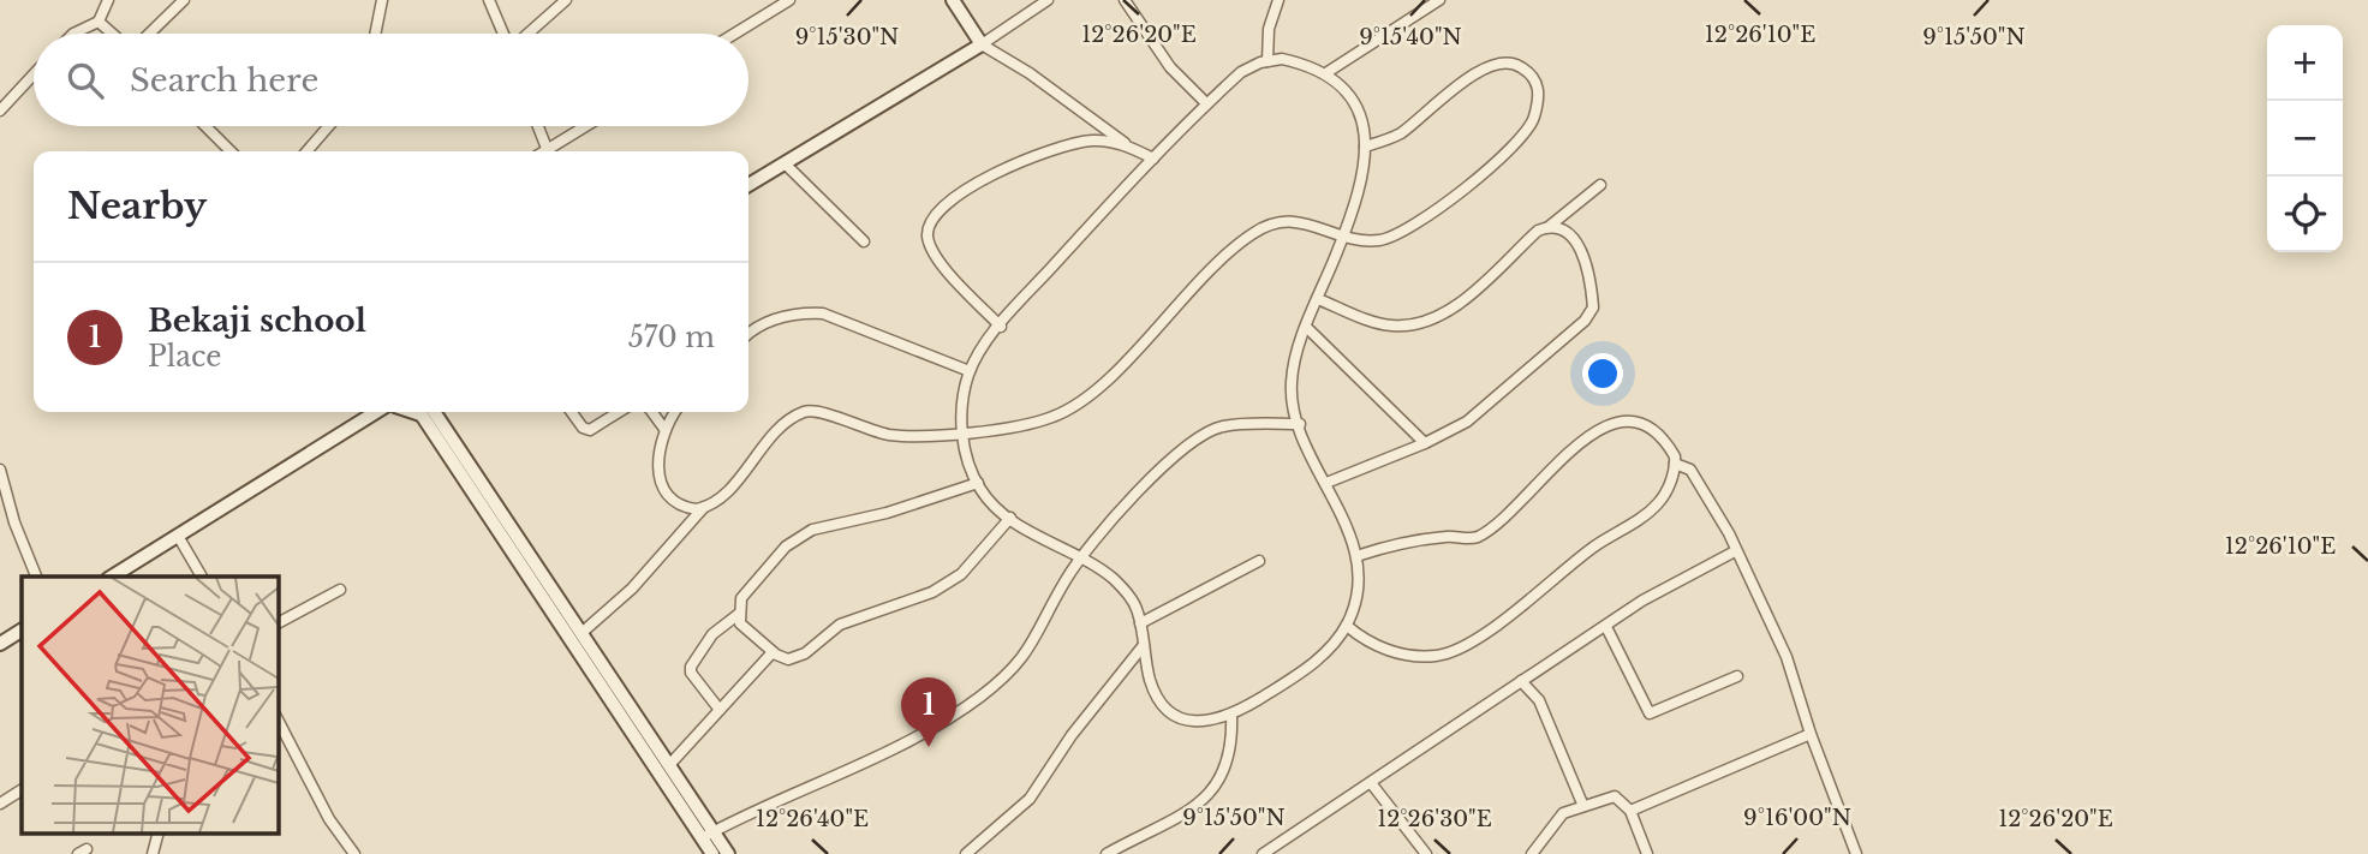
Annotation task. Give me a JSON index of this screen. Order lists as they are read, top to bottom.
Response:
{
  "page": {
    "map_buttons": ["+", "−"],
    "search": "Search here",
    "heading": "Nearby",
    "list": [
      {
        "mark": "1",
        "name": "Bekaji school",
        "note": "Place",
        "value": "570 m"
      }
    ],
    "pins": "1"
  },
  "coordinates": [
    "12°26'20\"E",
    "12°26'10\"E",
    "9°15'30\"N",
    "9°15'40\"N",
    "9°15'50\"N",
    "9°16'00\"N",
    "12°26'40\"E",
    "12°26'30\"E"
  ]
}
